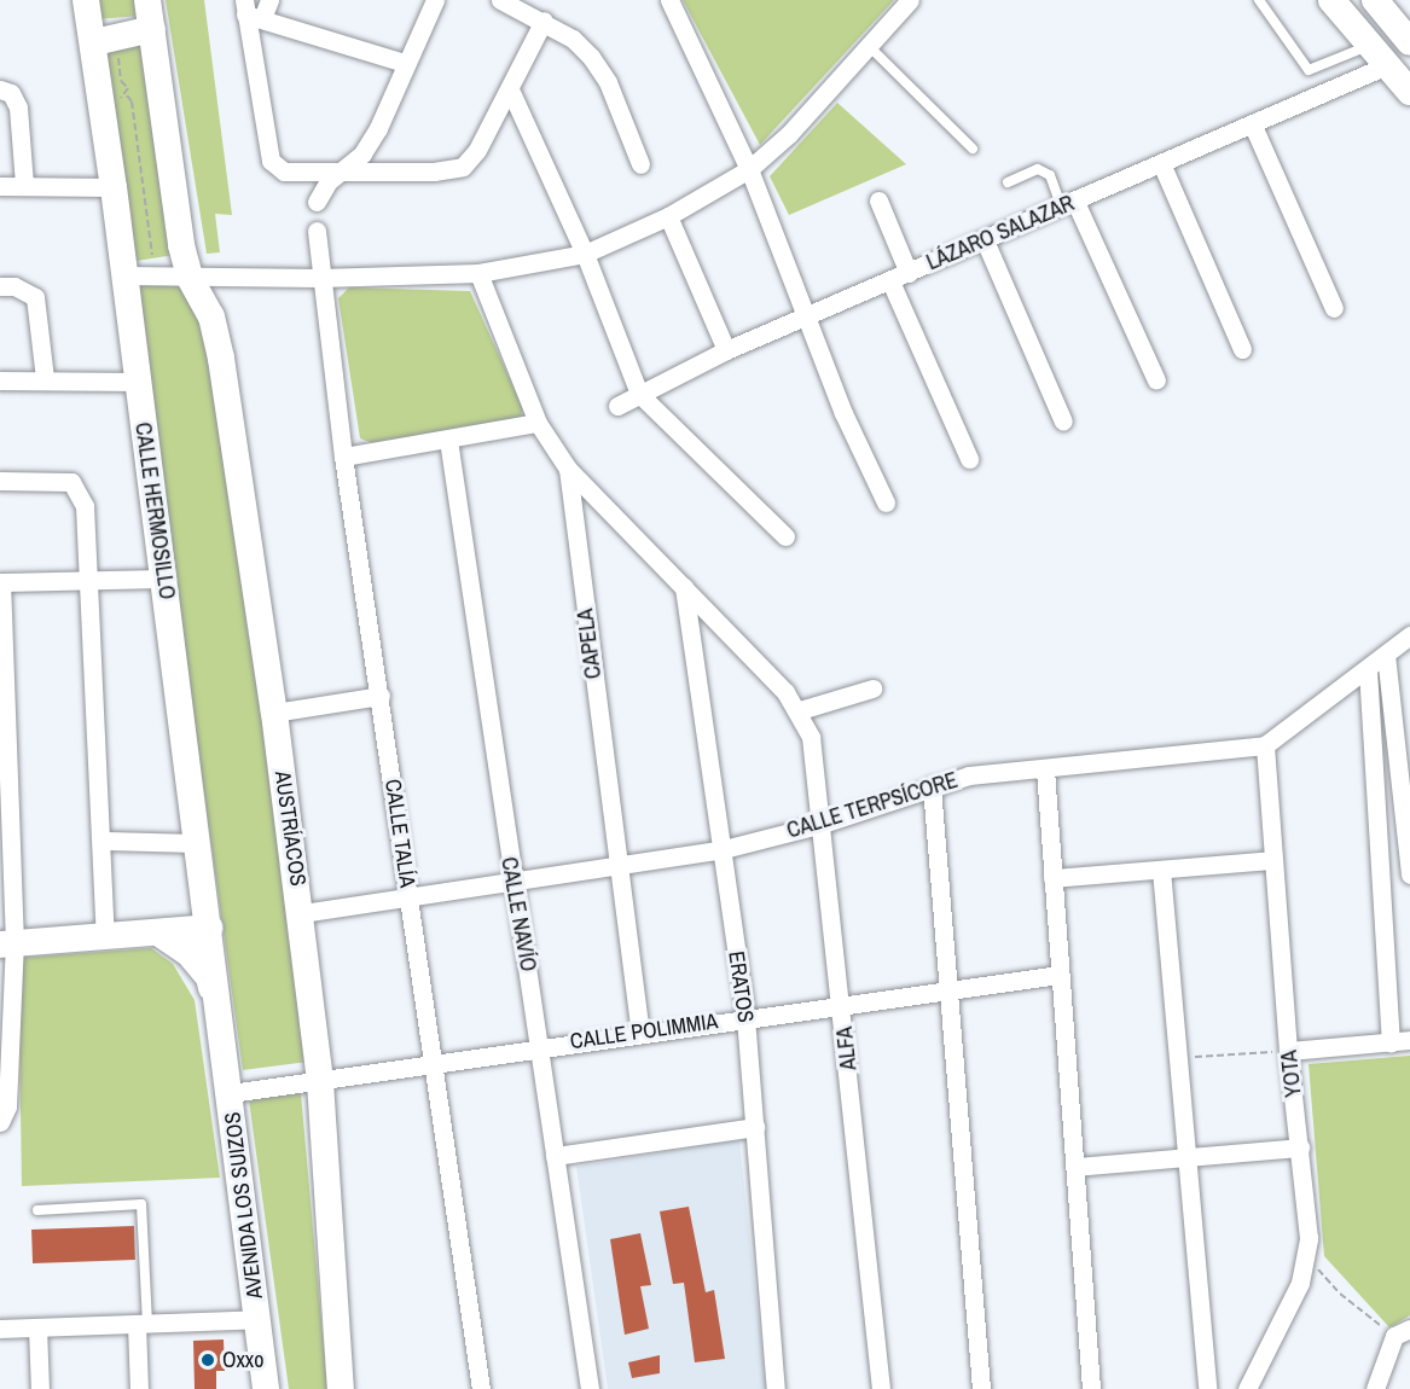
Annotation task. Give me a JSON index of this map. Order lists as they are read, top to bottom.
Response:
{
  "streets": {
    "street": [
      "LÁZARO SALAZAR",
      "CALLE HERMOSILLO",
      "CAPELA",
      "CALLE TERPSÍCORE",
      "AUSTRÍACOS",
      "CALLE TALÍA",
      "CALLE NAVÍO",
      "ERATOS",
      "CALLE POLIMMIA",
      "ALFA",
      "YOTA",
      "AVENIDA LOS SUIZOS"
    ]
  },
  "crossings": [
    ["CALLE HERMOSILLO", "AVENIDA LOS SUIZOS"],
    ["CAPELA", "CALLE TERPSÍCORE"],
    ["CAPELA", "CALLE POLIMMIA"],
    ["CALLE TERPSÍCORE", "AUSTRÍACOS"],
    ["CALLE TERPSÍCORE", "CALLE TALÍA"],
    ["CALLE TERPSÍCORE", "CALLE NAVÍO"],
    ["CALLE TERPSÍCORE", "ERATOS"],
    ["CALLE TERPSÍCORE", "ALFA"],
    ["CALLE TERPSÍCORE", "YOTA"],
    ["AUSTRÍACOS", "CALLE POLIMMIA"],
    ["CALLE TALÍA", "CALLE POLIMMIA"],
    ["CALLE NAVÍO", "CALLE POLIMMIA"],
    ["ERATOS", "CALLE POLIMMIA"],
    ["CALLE POLIMMIA", "ALFA"],
    ["CALLE POLIMMIA", "AVENIDA LOS SUIZOS"]
  ],
  "places": ["Oxxo"]
}
